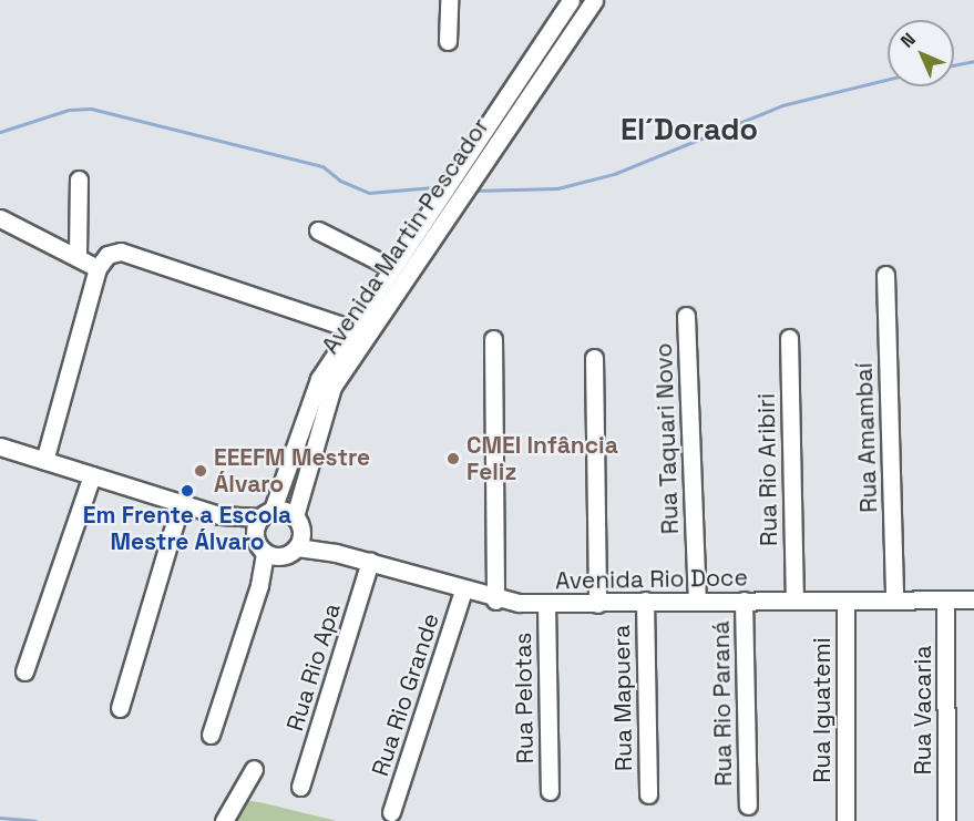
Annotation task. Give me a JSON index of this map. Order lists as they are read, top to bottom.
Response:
{
  "streets": {
    "street": [
      "Avenida Martin Pescador",
      "Rua Amambaí",
      "Rua Taquari Novo",
      "Rua Rio Aribiri",
      "Avenida Rio Doce",
      "Rua Rio Apa",
      "Rua Rio Grande",
      "Rua Pelotas",
      "Rua Mapuera",
      "Rua Rio Paraná",
      "Rua Iguatemi",
      "Rua Vacaria"
    ]
  },
  "crossings": [
    ["Avenida Martin Pescador", "Avenida Rio Doce"],
    ["Rua Amambaí", "Avenida Rio Doce"],
    ["Rua Taquari Novo", "Avenida Rio Doce"],
    ["Rua Rio Aribiri", "Avenida Rio Doce"],
    ["Avenida Rio Doce", "Rua Rio Apa"],
    ["Avenida Rio Doce", "Rua Rio Grande"],
    ["Avenida Rio Doce", "Rua Pelotas"],
    ["Avenida Rio Doce", "Rua Mapuera"],
    ["Avenida Rio Doce", "Rua Rio Paraná"],
    ["Avenida Rio Doce", "Rua Iguatemi"],
    ["Avenida Rio Doce", "Rua Vacaria"]
  ],
  "districts": ["El´Dorado"],
  "places": ["CMEI Infância Feliz", "EEEFM Mestre Álvaro", "Em Frente a Escola Mestre Álvaro"],
  "north": "top left"
}
